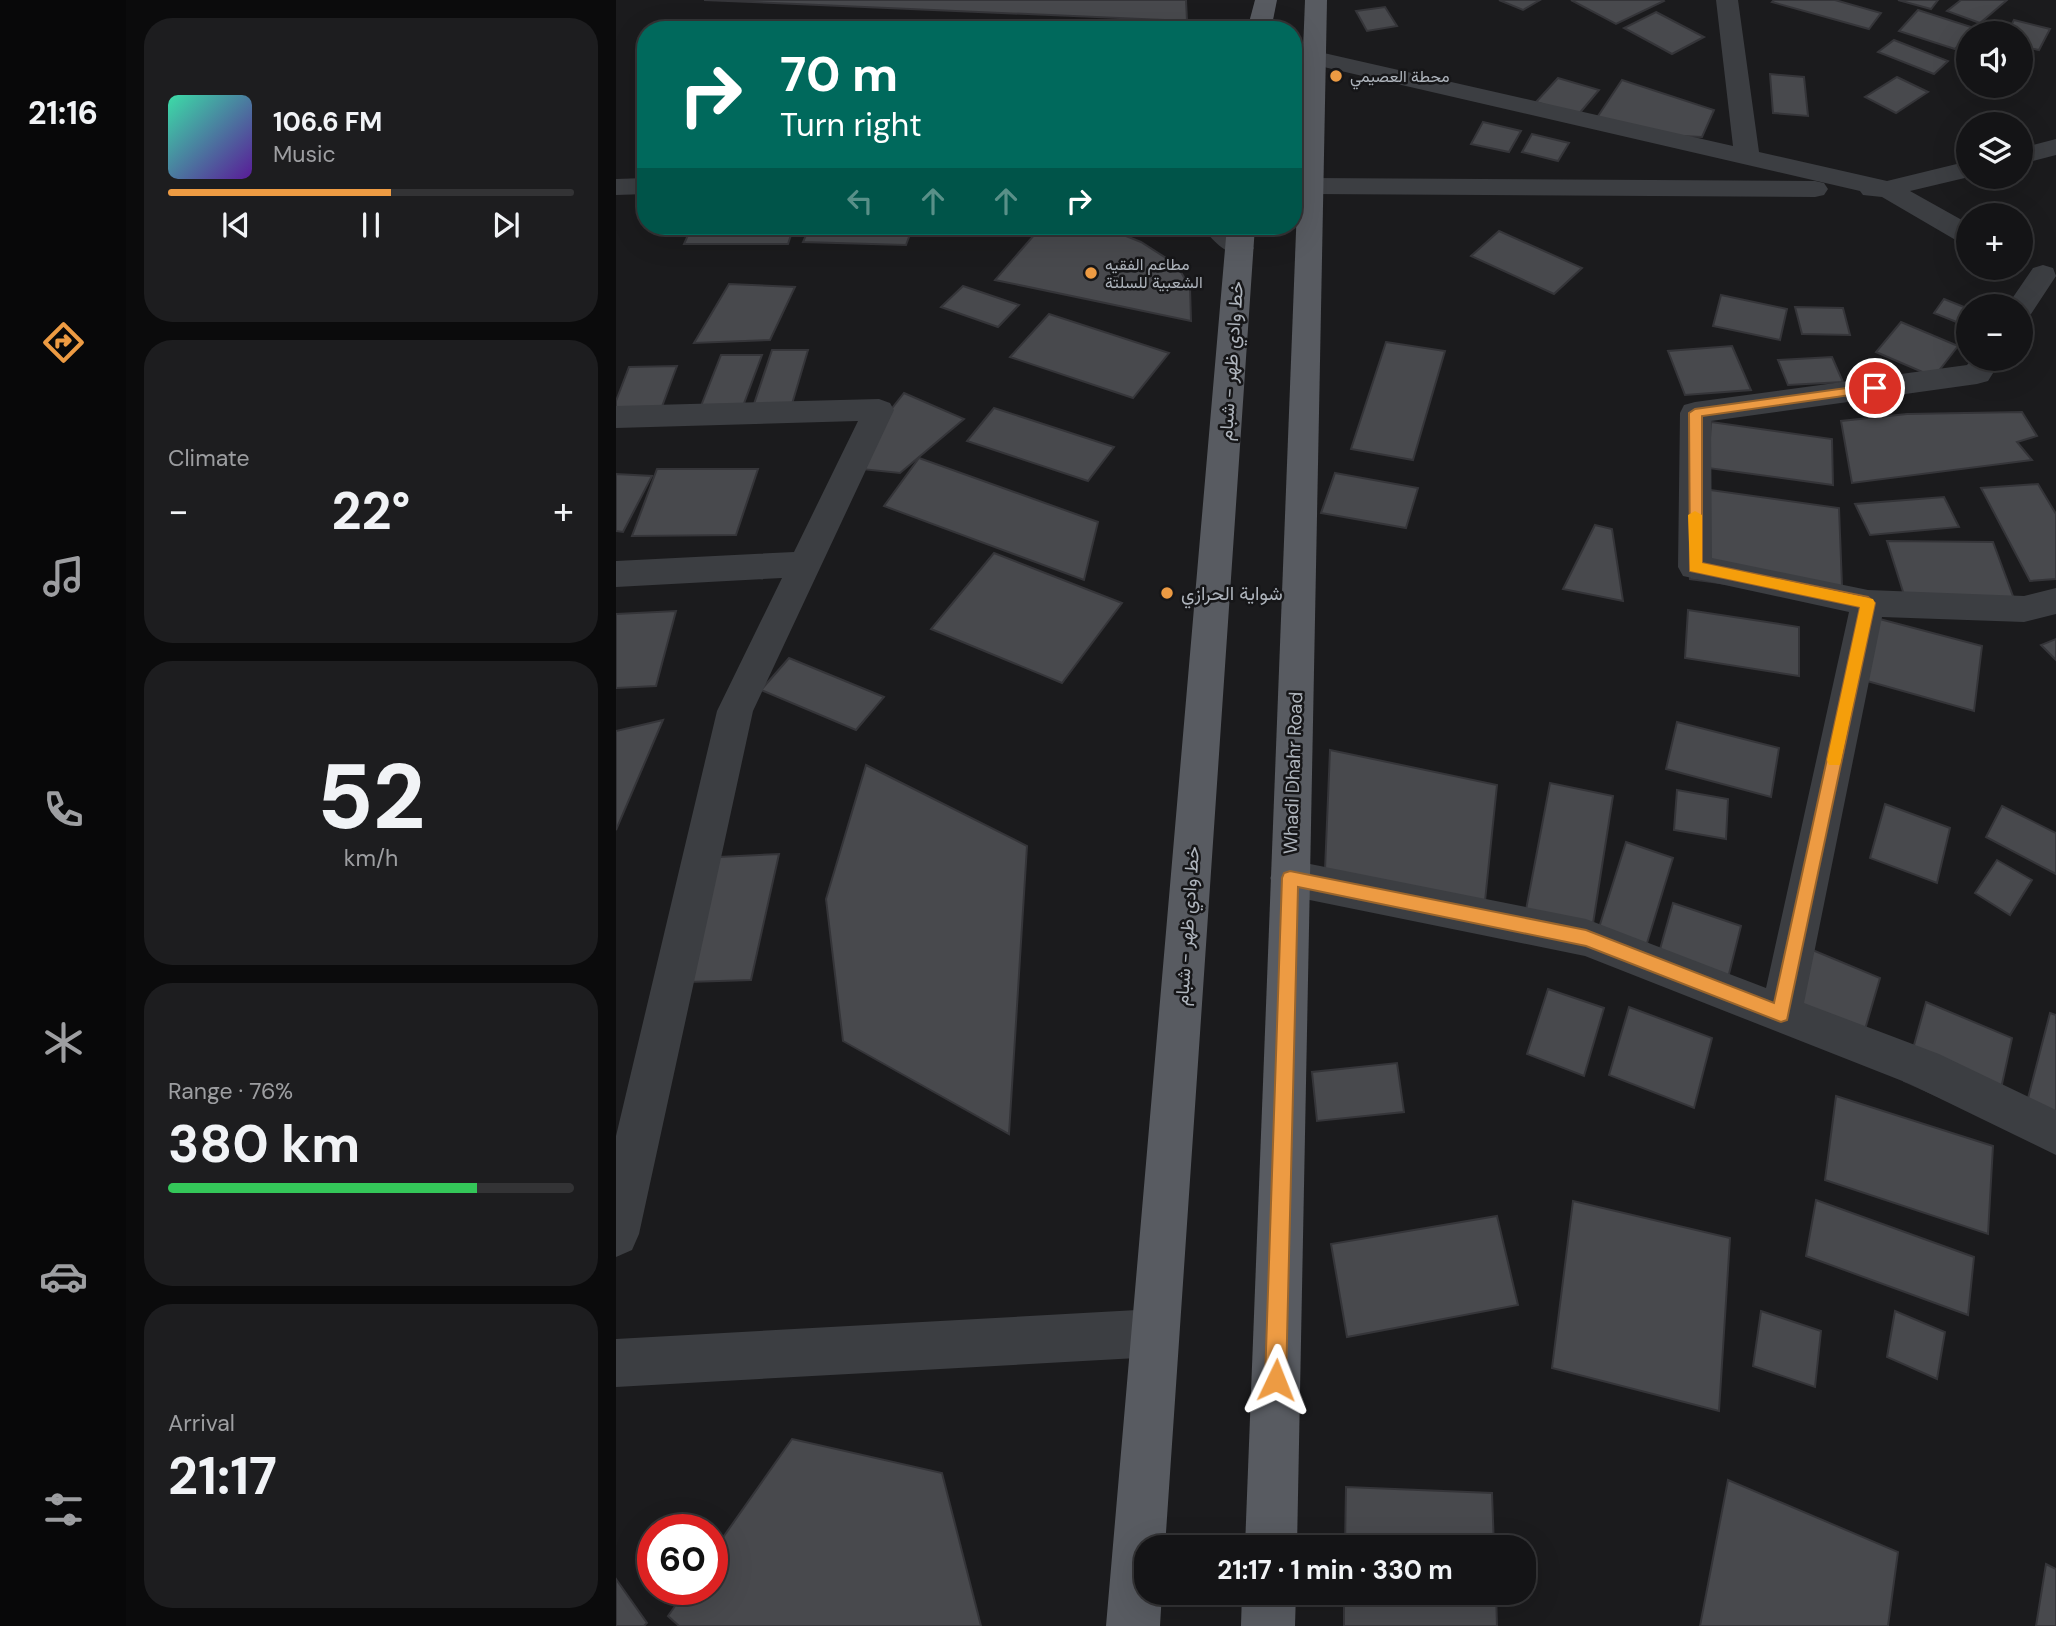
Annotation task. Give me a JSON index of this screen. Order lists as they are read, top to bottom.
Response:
{
  "streets": {
    "main road": ["خط وادي ظهر - شبام", "Whadi Dhahr Road"]
  },
  "places": ["محطة العصيمي", "مطاعم الفقيه الشعبية للسلتة", "شواية الحرازي"],
  "page": {
    "tabs": "21:16",
    "map_buttons": ["+", "−"],
    "turn": ["70 m", "Turn right"],
    "song": ["106.6 FM", "Music"],
    "tile": [
      "Climate",
      ["52", "km/h"],
      ["Range · 76%", "380 km"],
      ["Arrival", "21:17"]
    ],
    "heat": ["−", "22°", "+"],
    "limit": "60",
    "trip": "21:17 · 1 min · 330 m"
  }
}
